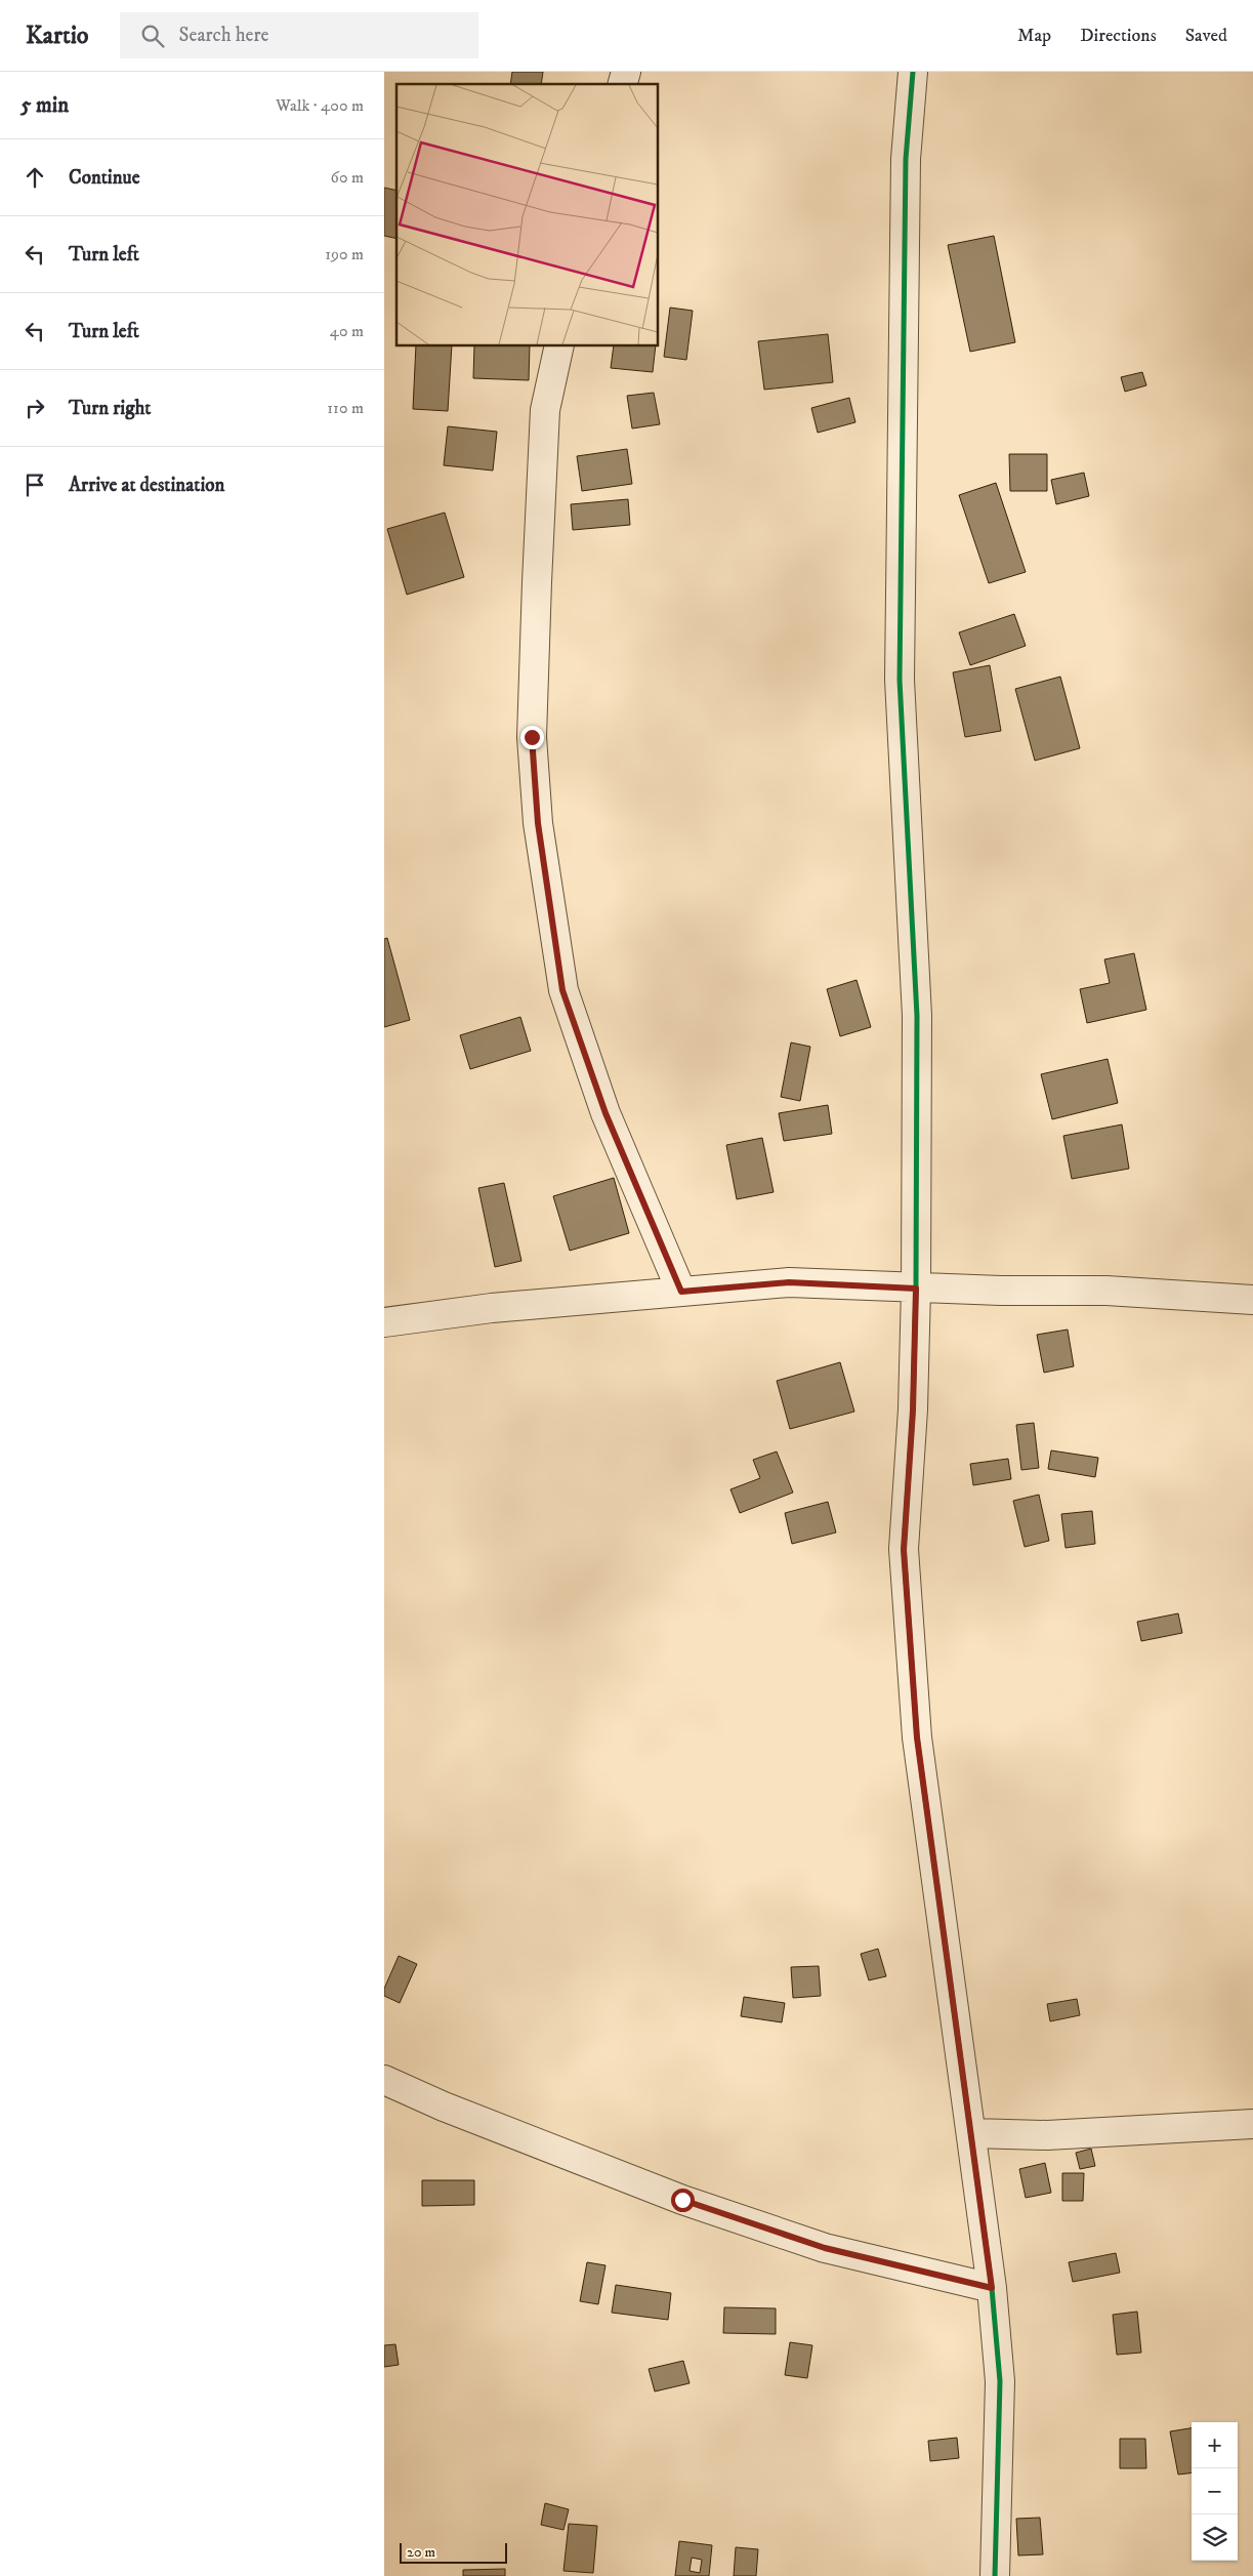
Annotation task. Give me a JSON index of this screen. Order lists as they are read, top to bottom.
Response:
{
  "scale_bar": "20 m",
  "page": {
    "header": "Kartio",
    "search": "Search here",
    "nav": ["Map", "Directions", "Saved"],
    "heading": ["5 min", "Walk · 400 m"],
    "list": [
      ["Continue", "60 m"],
      ["Turn left", "190 m"],
      ["Turn left", "40 m"],
      ["Turn right", "110 m"],
      "Arrive at destination"
    ],
    "map_buttons": ["+", "−"],
    "scale": "20 m"
  }
}
